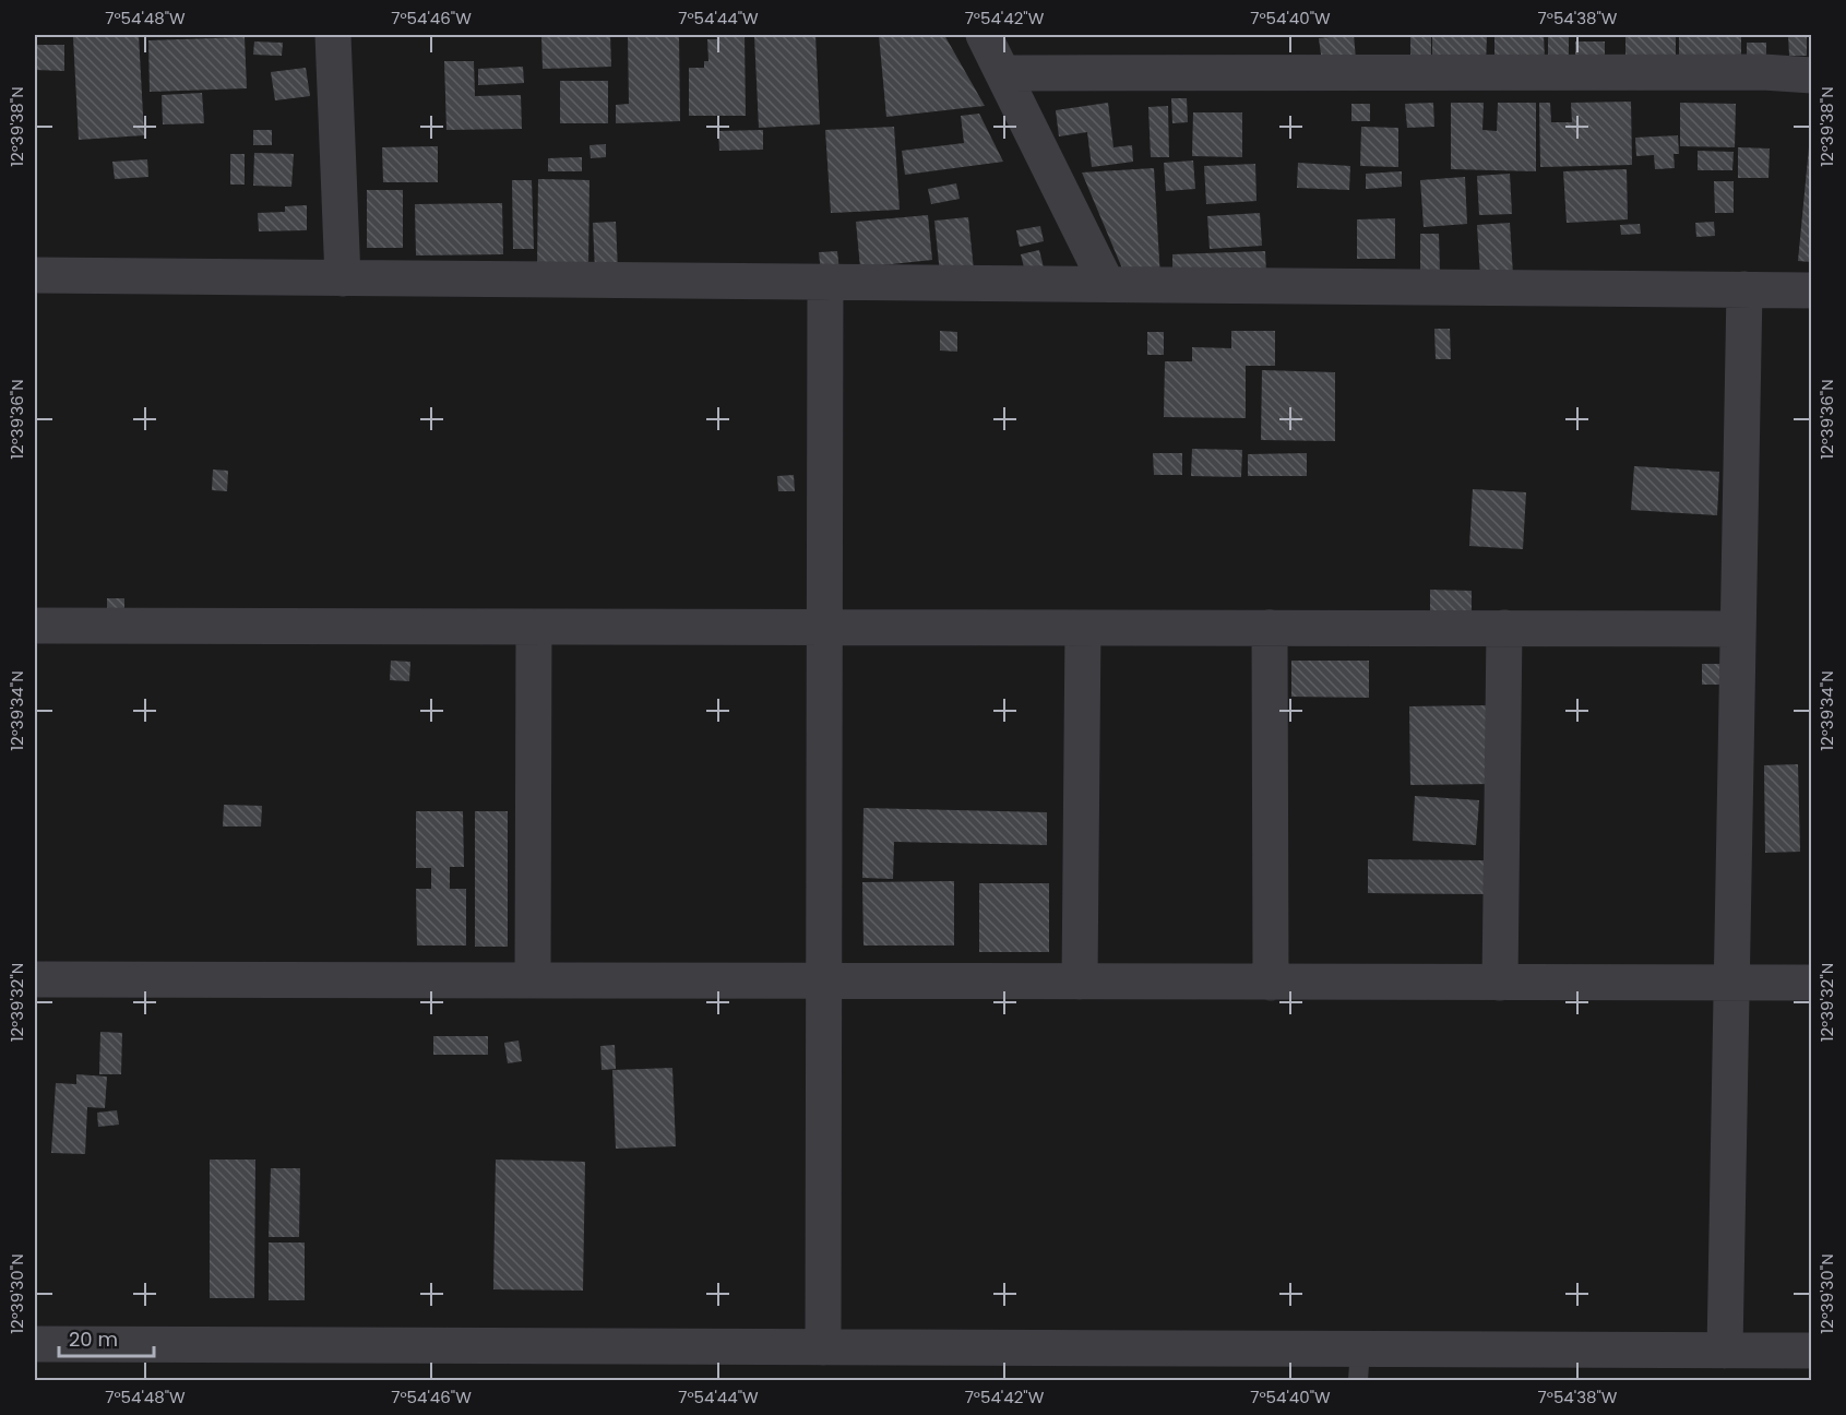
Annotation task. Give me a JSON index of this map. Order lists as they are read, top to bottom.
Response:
{
  "scale_bar": "20 m",
  "coordinates": [
    "7°54'48\"W",
    "7°54'46\"W",
    "7°54'44\"W",
    "7°54'42\"W",
    "7°54'40\"W",
    "7°54'38\"W",
    "12°39'38\"N",
    "12°39'36\"N",
    "12°39'34\"N",
    "12°39'32\"N",
    "12°39'30\"N"
  ]
}
